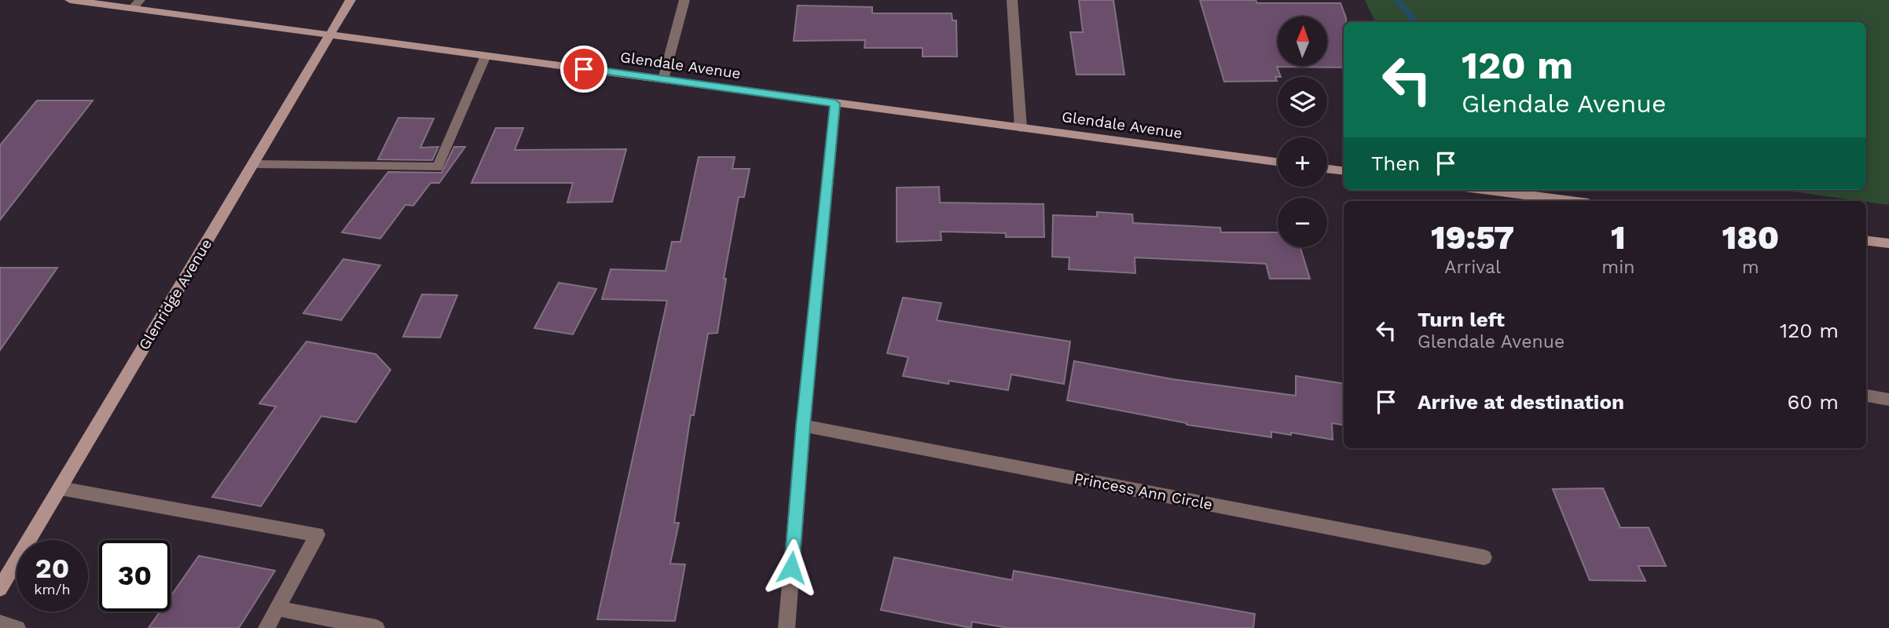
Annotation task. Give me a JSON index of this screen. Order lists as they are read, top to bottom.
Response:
{
  "streets": {
    "main road": ["Glendale Avenue", "Glenridge Avenue"],
    "street": ["Princess Ann Circle"]
  },
  "crossings": [
    ["Glendale Avenue", "Glenridge Avenue"]
  ],
  "north": "top",
  "page": {
    "map_buttons": ["+", "−"],
    "turn": ["120 m", "Glendale Avenue"],
    "then": "Then",
    "eta": [
      "19:57",
      "Arrival",
      "1",
      "min",
      "180",
      "m"
    ],
    "list": [
      {
        "name": "Turn left",
        "note": "Glendale Avenue",
        "value": "120 m"
      },
      {
        "name": "Arrive at destination",
        "value": "60 m"
      }
    ],
    "speed": "20 km/h",
    "limit": "30"
  }
}
